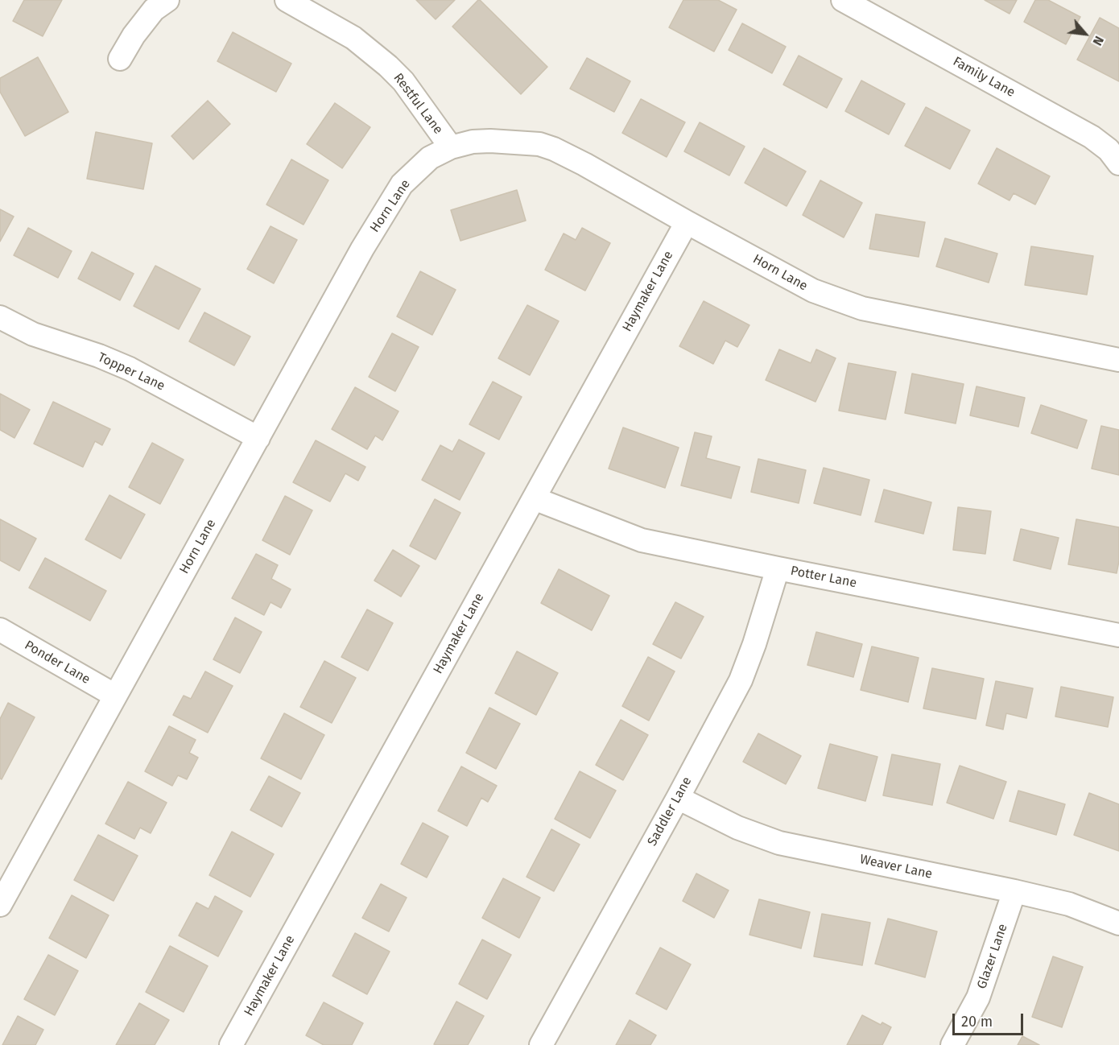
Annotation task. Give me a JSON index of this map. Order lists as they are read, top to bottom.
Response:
{
  "streets": {
    "street": [
      "Family Lane",
      "Restful Lane",
      "Horn Lane",
      "Haymaker Lane",
      "Topper Lane",
      "Potter Lane",
      "Ponder Lane",
      "Saddler Lane",
      "Weaver Lane",
      "Glazer Lane"
    ]
  },
  "crossings": [
    ["Restful Lane", "Horn Lane"],
    ["Horn Lane", "Haymaker Lane"],
    ["Horn Lane", "Topper Lane"],
    ["Horn Lane", "Ponder Lane"],
    ["Haymaker Lane", "Potter Lane"],
    ["Potter Lane", "Saddler Lane"],
    ["Saddler Lane", "Weaver Lane"],
    ["Weaver Lane", "Glazer Lane"]
  ],
  "scale_bar": "20 m",
  "north": "bottom right"
}
